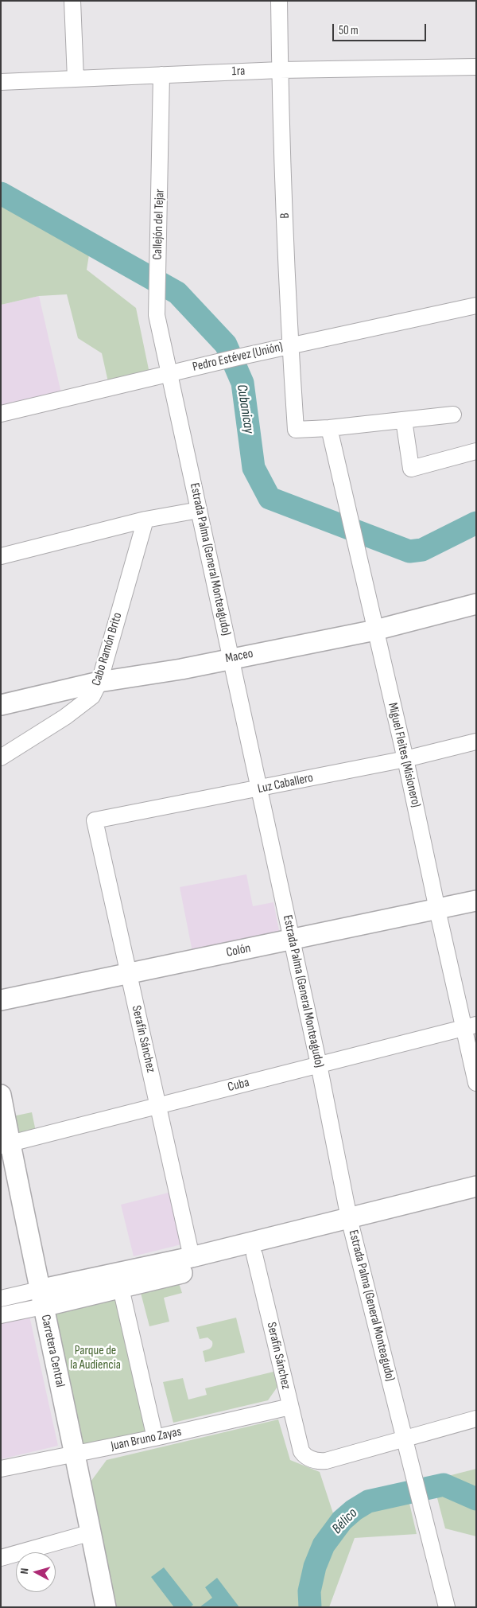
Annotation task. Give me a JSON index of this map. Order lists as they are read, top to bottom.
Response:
{
  "streets": {
    "main road": ["Maceo", "Colón", "Carretera Central"],
    "street": [
      "1ra",
      "B",
      "Callejón del Tejar",
      "Pedro Estévez (Unión)",
      "Estrada Palma (General Monteagudo)",
      "Cabo Ramón Brito",
      "Miguel Fleites (Misionero)",
      "Luz Caballero",
      "Serafín Sánchez",
      "Cuba",
      "Juan Bruno Zayas"
    ]
  },
  "crossings": [
    ["1ra", "B"],
    ["1ra", "Callejón del Tejar"],
    ["B", "Pedro Estévez (Unión)"],
    ["B", "Miguel Fleites (Misionero)"],
    ["Callejón del Tejar", "Pedro Estévez (Unión)"],
    ["Callejón del Tejar", "Estrada Palma (General Monteagudo)"],
    ["Pedro Estévez (Unión)", "Estrada Palma (General Monteagudo)"],
    ["Estrada Palma (General Monteagudo)", "Maceo"],
    ["Estrada Palma (General Monteagudo)", "Luz Caballero"],
    ["Estrada Palma (General Monteagudo)", "Colón"],
    ["Estrada Palma (General Monteagudo)", "Serafín Sánchez"],
    ["Estrada Palma (General Monteagudo)", "Cuba"],
    ["Cabo Ramón Brito", "Maceo"],
    ["Maceo", "Miguel Fleites (Misionero)"],
    ["Miguel Fleites (Misionero)", "Luz Caballero"],
    ["Miguel Fleites (Misionero)", "Colón"],
    ["Miguel Fleites (Misionero)", "Cuba"],
    ["Luz Caballero", "Serafín Sánchez"],
    ["Colón", "Serafín Sánchez"],
    ["Serafín Sánchez", "Cuba"],
    ["Serafín Sánchez", "Juan Bruno Zayas"],
    ["Cuba", "Carretera Central"],
    ["Carretera Central", "Juan Bruno Zayas"]
  ],
  "water": ["Cubanicay", "Bélico"],
  "parks": ["Parque de la Audiencia"],
  "scale_bar": "50 m",
  "north": "left"
}
